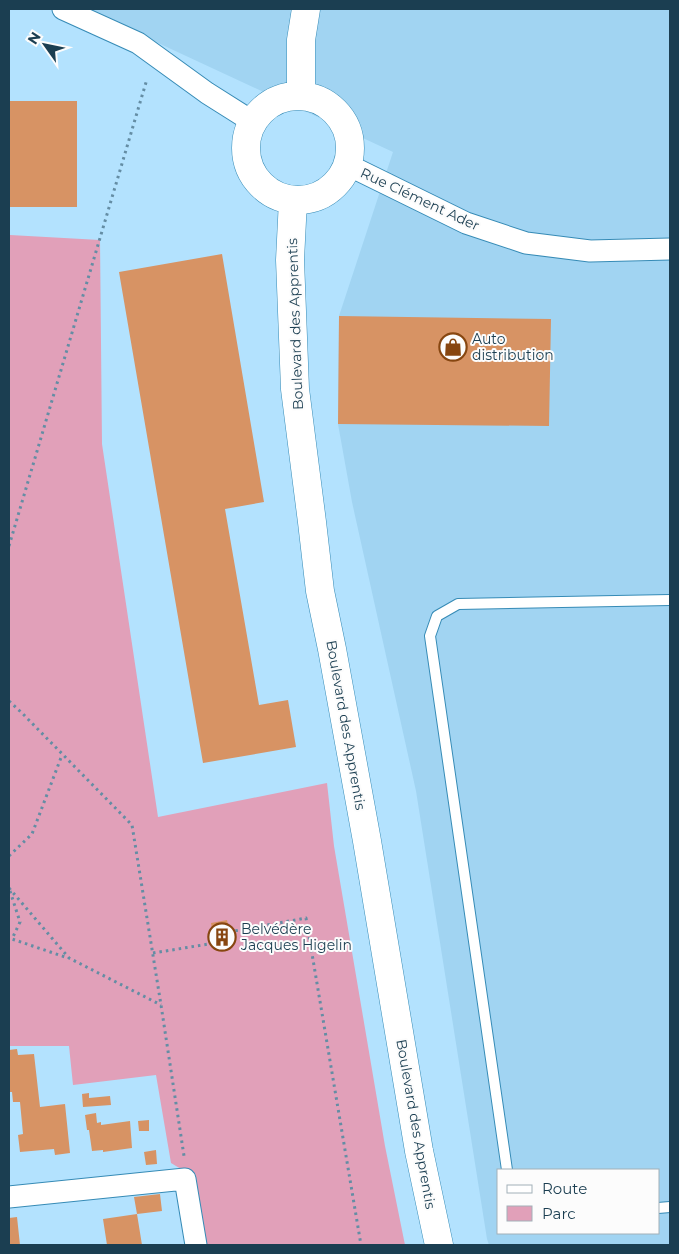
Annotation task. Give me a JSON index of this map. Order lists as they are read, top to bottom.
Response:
{
  "streets": {
    "main road": ["Boulevard des Apprentis"],
    "street": ["Rue Clément Ader"]
  },
  "crossings": [
    ["Rue Clément Ader", "Boulevard des Apprentis"]
  ],
  "places": {
    "shop": ["Auto distribution"],
    "building": ["Belvédère Jacques Higelin"]
  },
  "legend": ["Route", "Parc"],
  "north": "top left"
}
